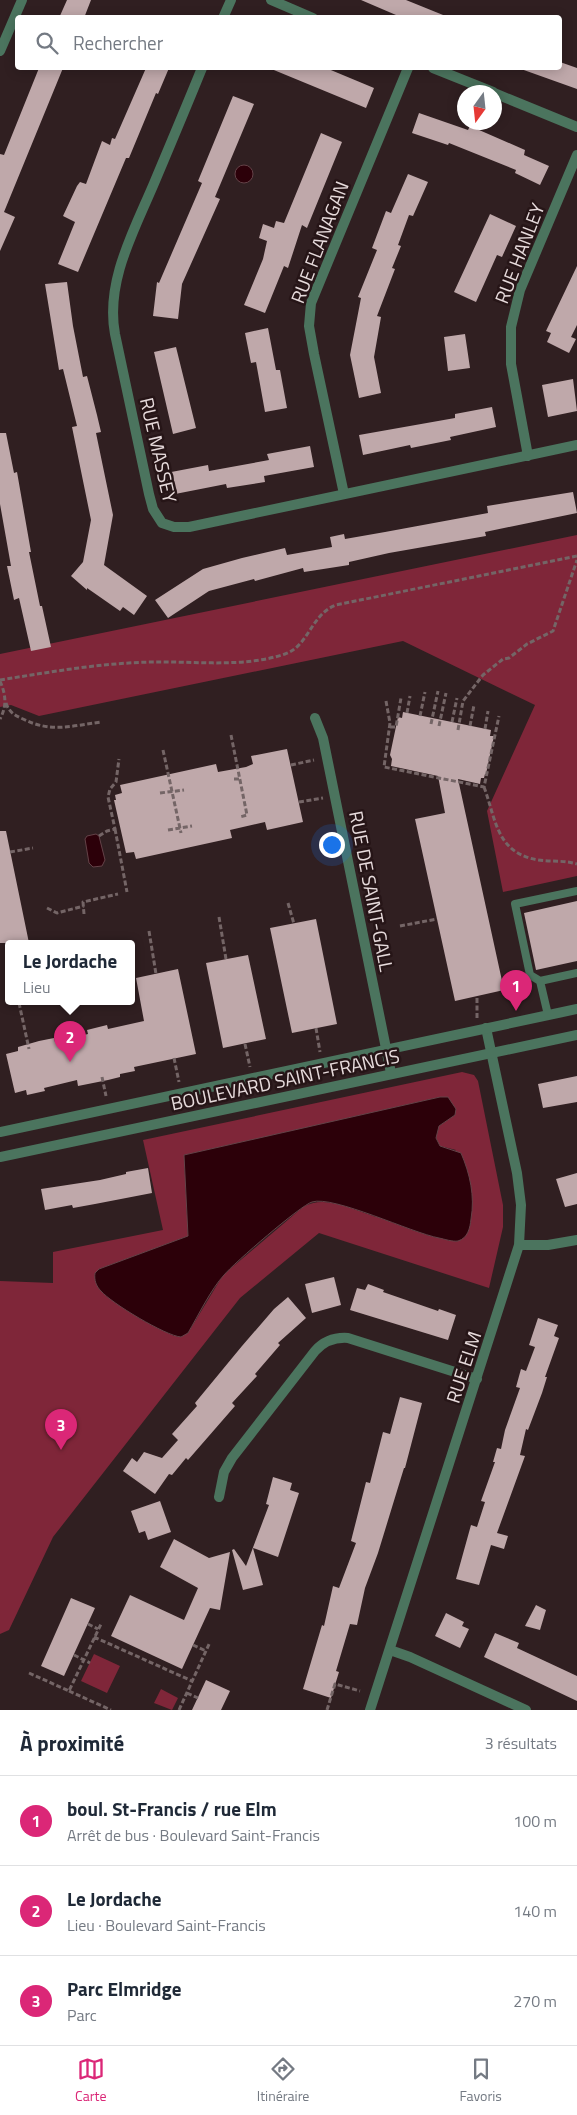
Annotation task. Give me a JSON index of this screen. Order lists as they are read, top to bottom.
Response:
{
  "streets": {
    "street": [
      "RUE FLANAGAN",
      "RUE HANLEY",
      "RUE MASSEY",
      "RUE DE SAINT-GALL",
      "BOULEVARD SAINT-FRANCIS",
      "RUE ELM"
    ]
  },
  "crossings": [
    ["RUE FLANAGAN", "RUE MASSEY"],
    ["RUE HANLEY", "RUE MASSEY"],
    ["RUE DE SAINT-GALL", "BOULEVARD SAINT-FRANCIS"],
    ["BOULEVARD SAINT-FRANCIS", "RUE ELM"]
  ],
  "north": "bottom",
  "page": {
    "search": "Rechercher",
    "popup": ["Le Jordache", "Lieu"],
    "pins": ["1", "2", "3"],
    "heading": ["À proximité", "3 résultats"],
    "list": [
      {
        "mark": "1",
        "name": "boul. St-Francis / rue Elm",
        "note": "Arrêt de bus · Boulevard Saint-Francis",
        "value": "100 m"
      },
      {
        "mark": "2",
        "name": "Le Jordache",
        "note": "Lieu · Boulevard Saint-Francis",
        "value": "140 m"
      },
      {
        "mark": "3",
        "name": "Parc Elmridge",
        "note": "Parc",
        "value": "270 m"
      }
    ],
    "nav": ["Carte", "Itinéraire", "Favoris"]
  }
}
